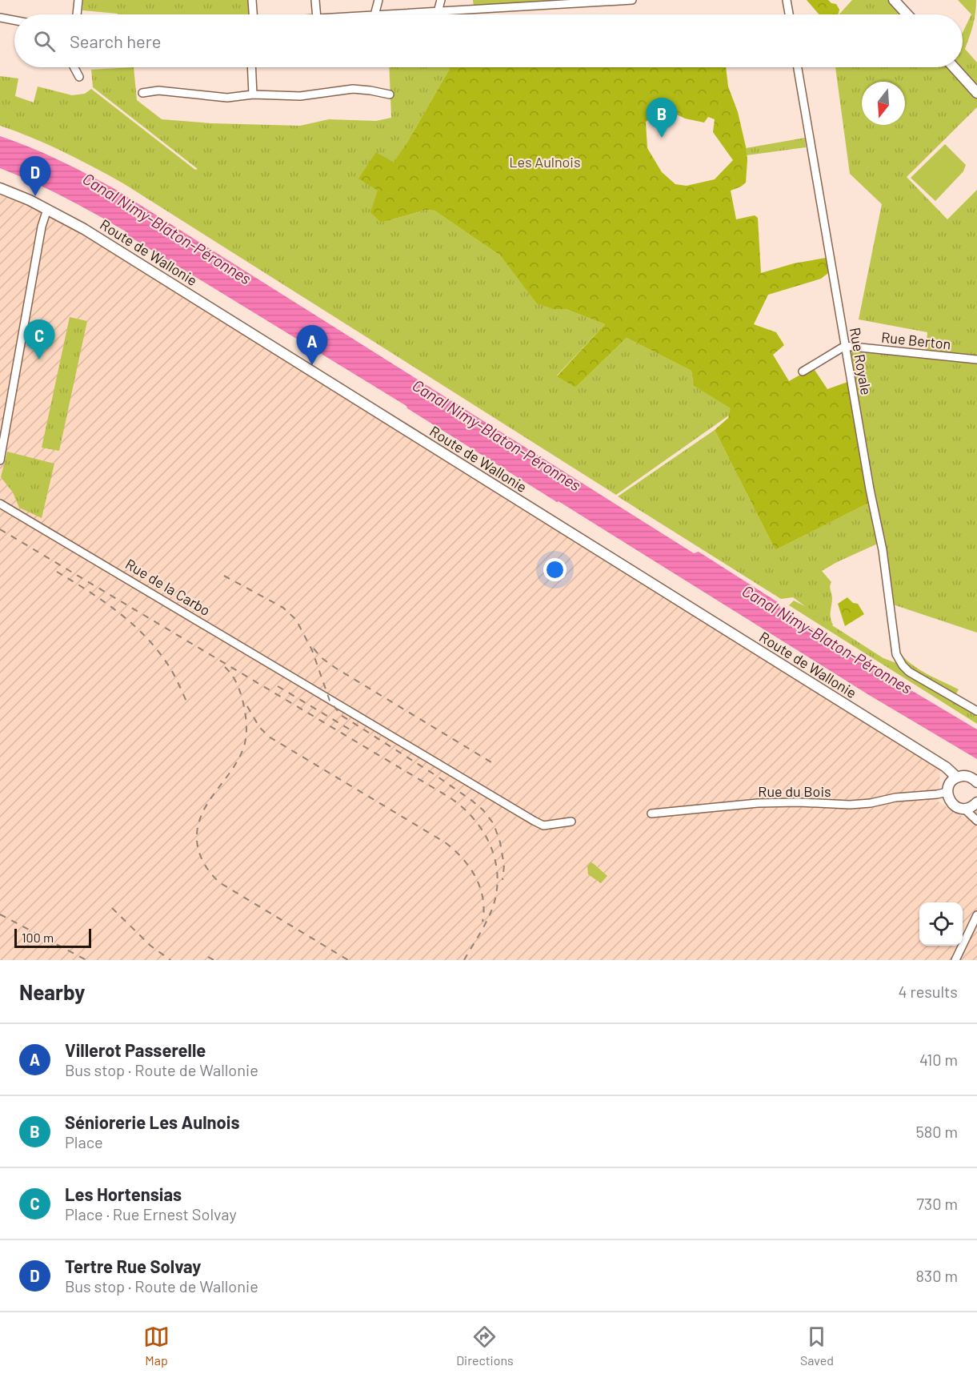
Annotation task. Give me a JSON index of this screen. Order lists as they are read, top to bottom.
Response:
{
  "streets": {
    "main road": ["Route de Wallonie"],
    "street": [
      "Rue Berton",
      "Rue Royale",
      "Rue de la Carbo",
      "Rue du Bois"
    ]
  },
  "crossings": [
    ["Rue Berton", "Rue Royale"]
  ],
  "water": ["Canal Nimy-Blaton-Péronnes"],
  "parks": ["Les Aulnois"],
  "scale_bar": "100 m",
  "north": "bottom",
  "page": {
    "search": "Search here",
    "pins": [
      "B",
      "D",
      "C",
      "A"
    ],
    "scale": "100 m",
    "heading": ["Nearby", "4 results"],
    "list": [
      {
        "mark": "A",
        "name": "Villerot Passerelle",
        "note": "Bus stop · Route de Wallonie",
        "value": "410 m"
      },
      {
        "mark": "B",
        "name": "Séniorerie Les Aulnois",
        "note": "Place",
        "value": "580 m"
      },
      {
        "mark": "C",
        "name": "Les Hortensias",
        "note": "Place · Rue Ernest Solvay",
        "value": "730 m"
      },
      {
        "mark": "D",
        "name": "Tertre Rue Solvay",
        "note": "Bus stop · Route de Wallonie",
        "value": "830 m"
      }
    ],
    "nav": ["Map", "Directions", "Saved"]
  }
}
